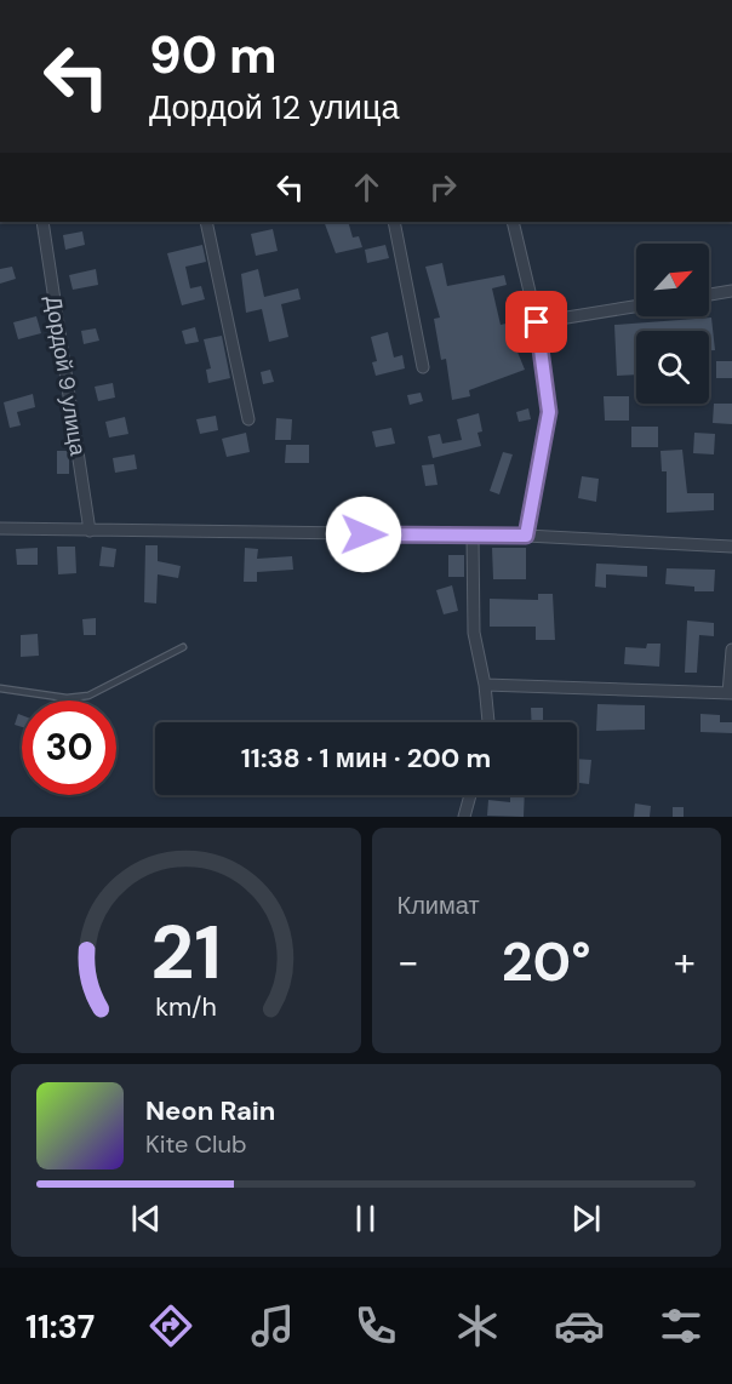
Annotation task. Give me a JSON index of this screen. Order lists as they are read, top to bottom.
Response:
{
  "streets": {
    "street": ["Дордой 9 улица"]
  },
  "north": "top right",
  "page": {
    "turn": ["90 m", "Дордой 12 улица"],
    "limit": "30",
    "trip": "11:38 · 1 мин · 200 m",
    "tile": "Климат",
    "heat": ["−", "20°", "+"],
    "song": ["Neon Rain", "Kite Club"],
    "tabs": "11:37",
    "gauge": ["21", "km/h"]
  }
}
